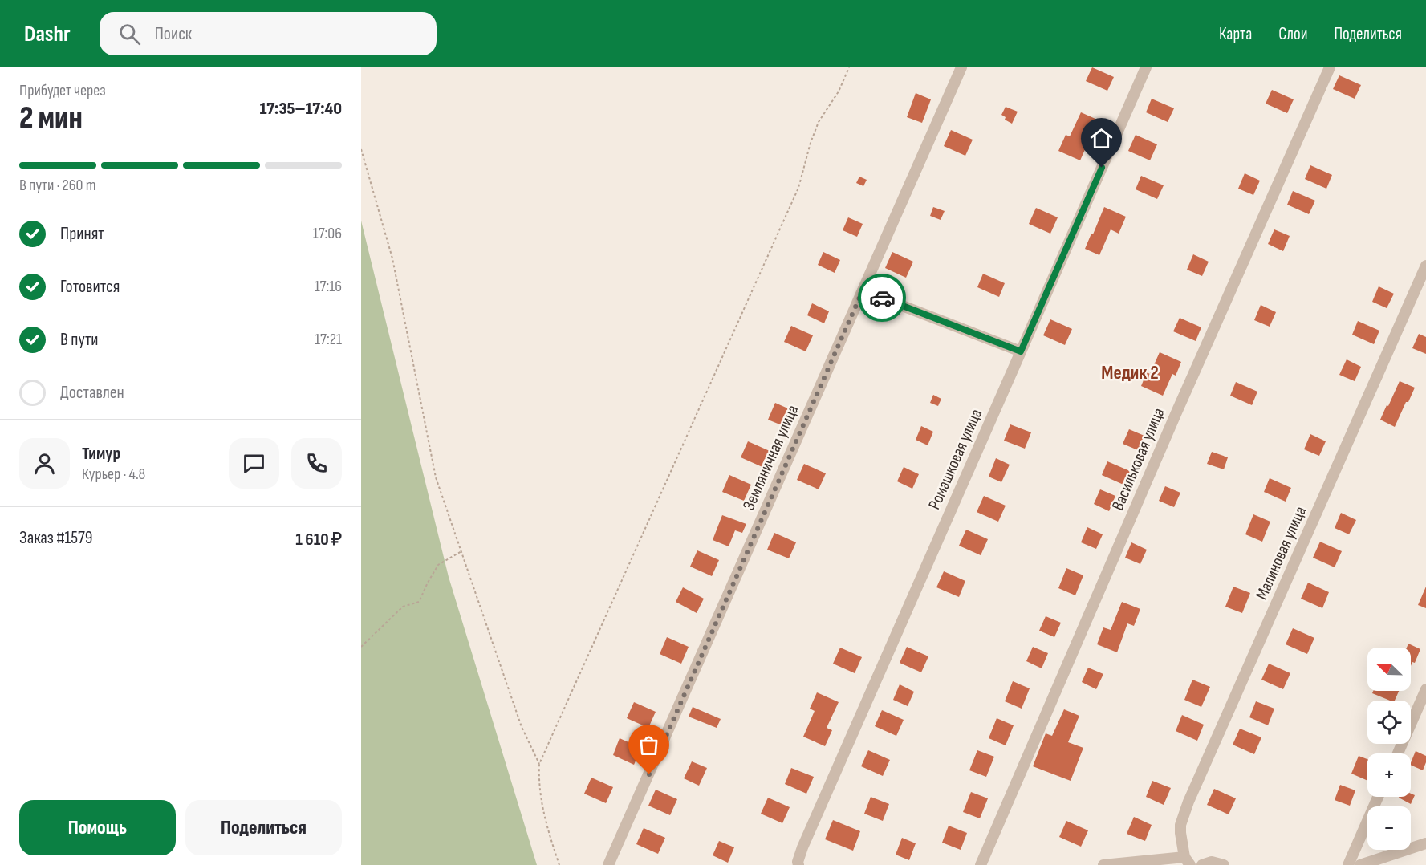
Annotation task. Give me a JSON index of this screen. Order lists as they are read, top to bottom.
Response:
{
  "streets": {
    "street": [
      "Земляничная улица",
      "Ромашковая улица",
      "Васильковая улица",
      "Малиновая улица"
    ]
  },
  "districts": ["Медик 2"],
  "north": "top left",
  "page": {
    "header": "Dashr",
    "search": "Поиск",
    "nav": ["Карта", "Слои", "Поделиться"],
    "heading": ["2 мин", "Прибудет через", "17:35–17:40"],
    "panel": [
      "Тимур",
      "Курьер · 4.8",
      "Заказ #1579",
      "1 610 ₽"
    ],
    "bar": "В пути · 260 m",
    "list": [
      ["Принят", "17:06"],
      ["Готовится", "17:16"],
      ["В пути", "17:21"],
      "Доставлен"
    ],
    "map_buttons": ["+", "−"],
    "buttons": ["Помощь", "Поделиться"]
  }
}
